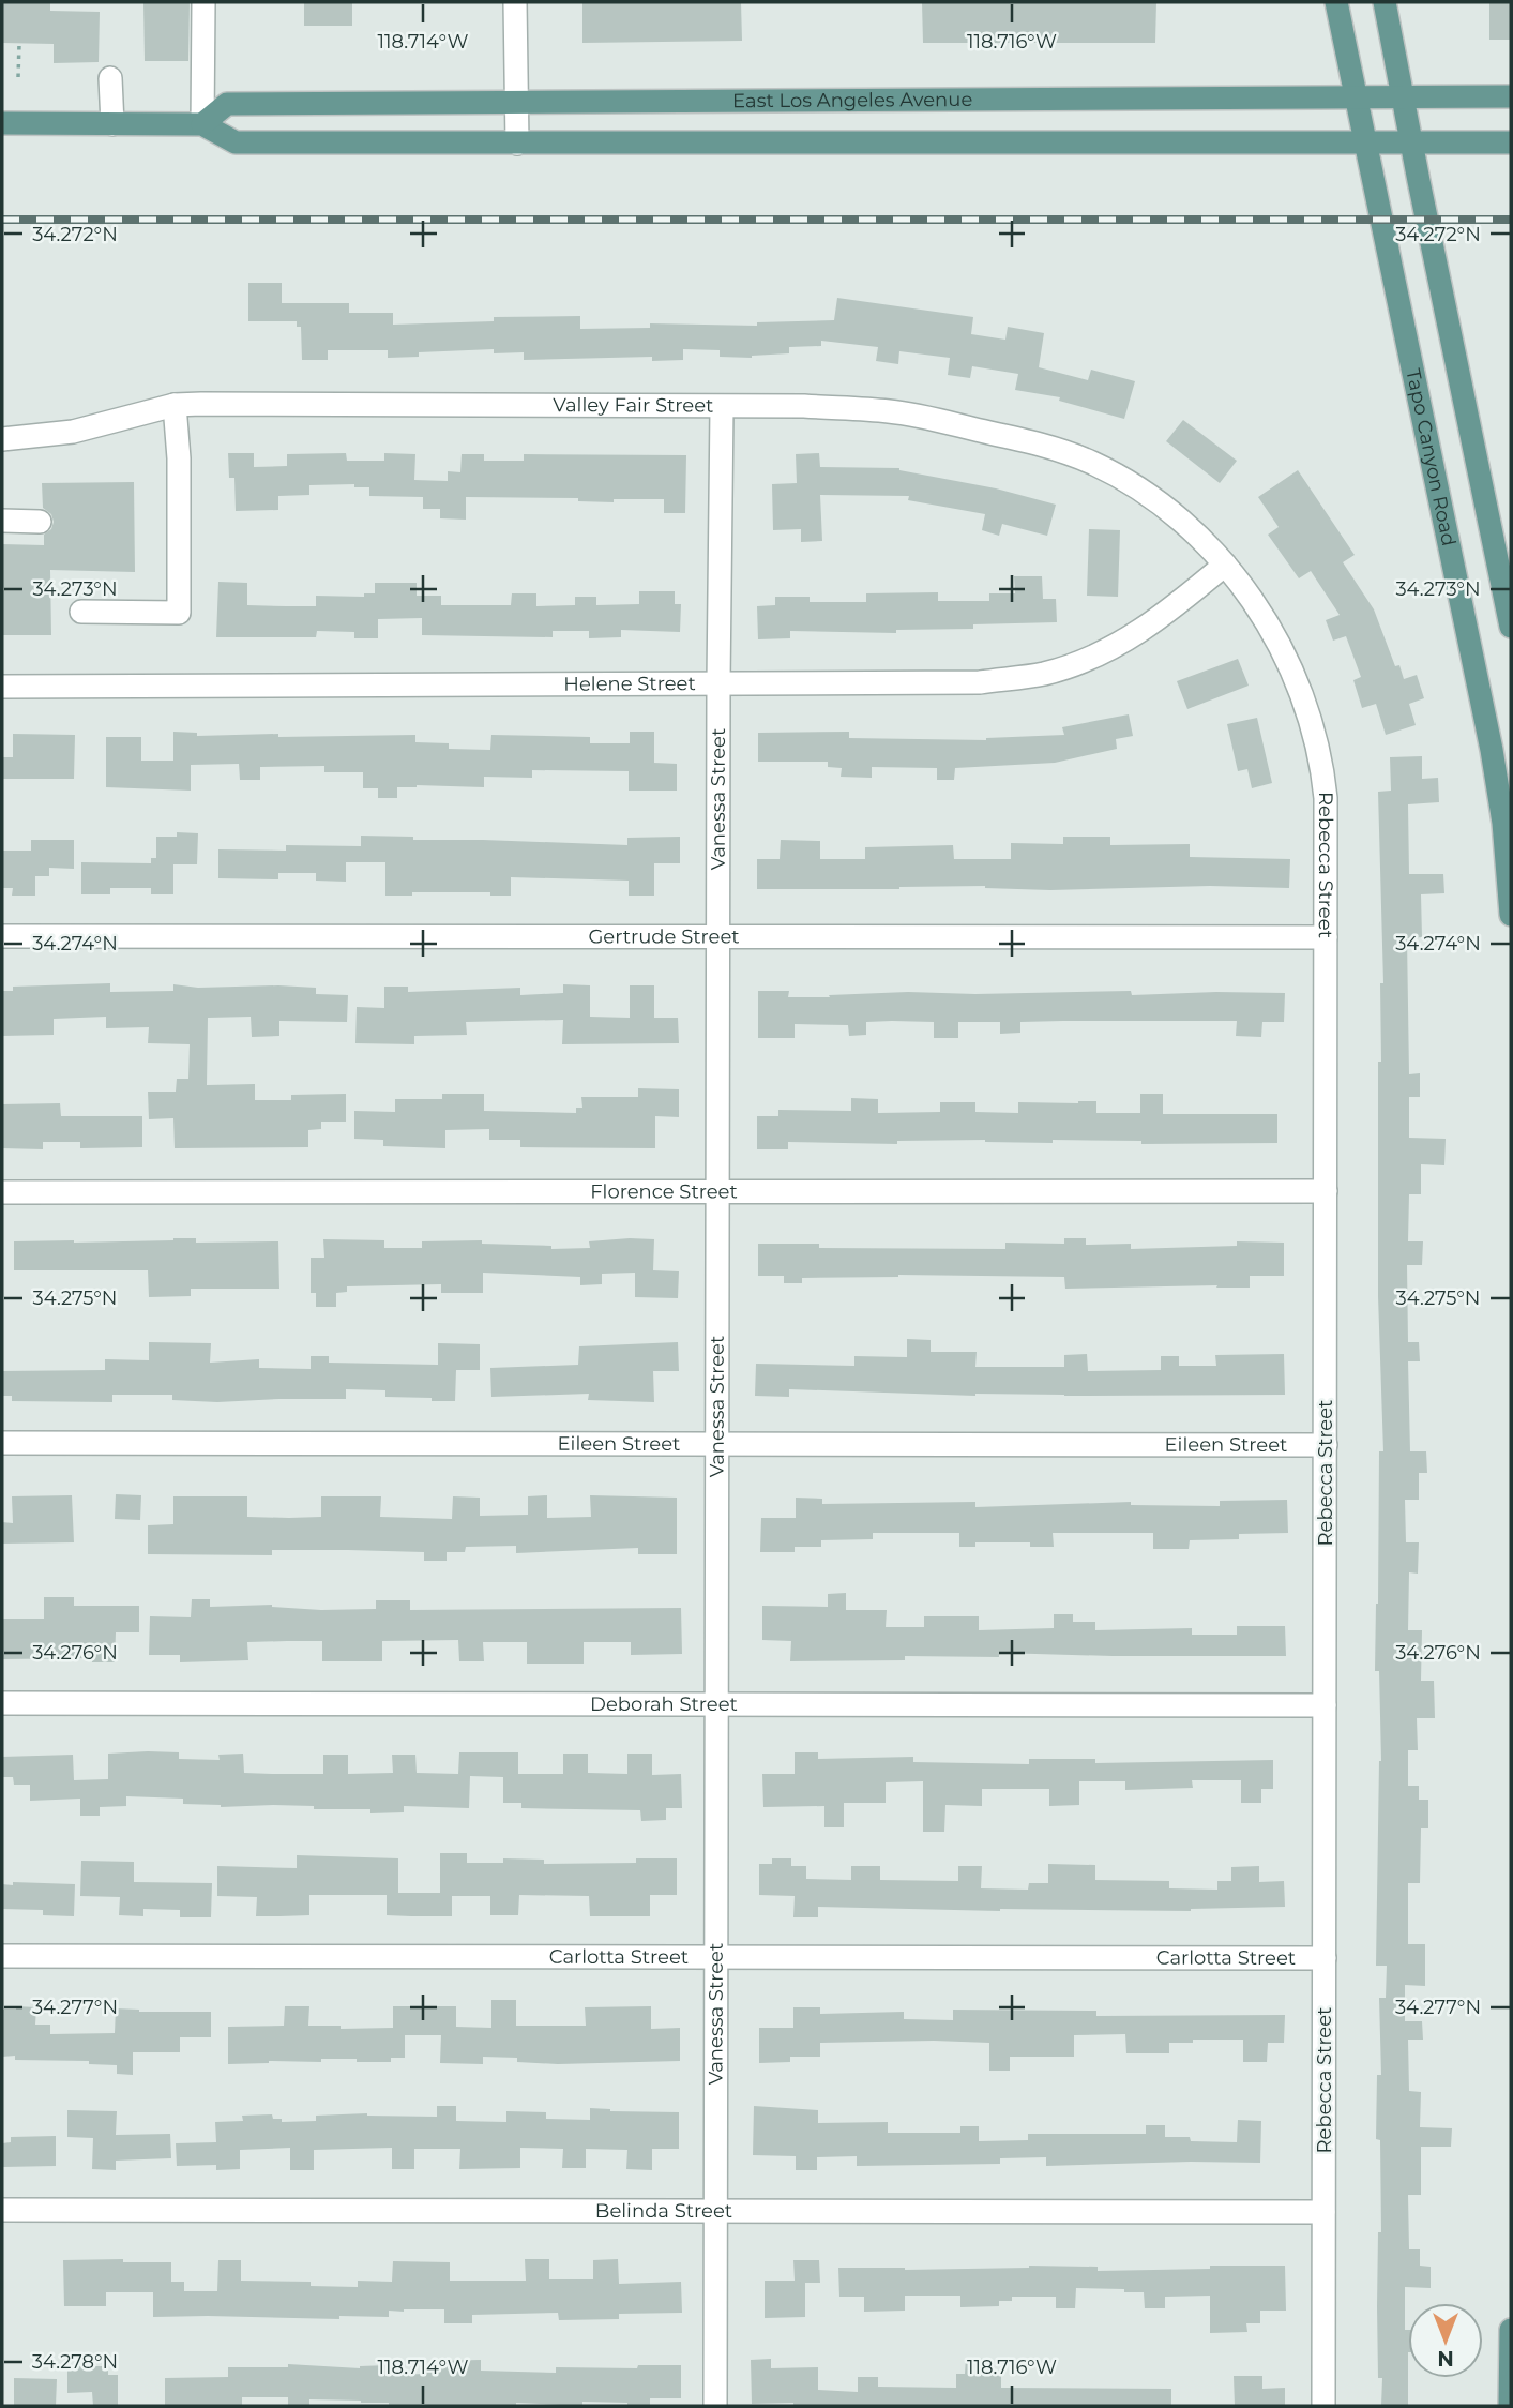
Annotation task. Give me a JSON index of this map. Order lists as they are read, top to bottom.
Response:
{
  "streets": {
    "main road": ["East Los Angeles Avenue", "Tapo Canyon Road"],
    "street": [
      "Valley Fair Street",
      "Helene Street",
      "Vanessa Street",
      "Rebecca Street",
      "Gertrude Street",
      "Florence Street",
      "Eileen Street",
      "Deborah Street",
      "Carlotta Street",
      "Belinda Street"
    ]
  },
  "crossings": [
    ["East Los Angeles Avenue", "Tapo Canyon Road"],
    ["Valley Fair Street", "Helene Street"],
    ["Valley Fair Street", "Vanessa Street"],
    ["Valley Fair Street", "Rebecca Street"],
    ["Helene Street", "Vanessa Street"],
    ["Helene Street", "Rebecca Street"],
    ["Vanessa Street", "Gertrude Street"],
    ["Vanessa Street", "Florence Street"],
    ["Vanessa Street", "Eileen Street"],
    ["Vanessa Street", "Deborah Street"],
    ["Vanessa Street", "Carlotta Street"],
    ["Vanessa Street", "Belinda Street"],
    ["Rebecca Street", "Gertrude Street"],
    ["Rebecca Street", "Florence Street"],
    ["Rebecca Street", "Eileen Street"],
    ["Rebecca Street", "Deborah Street"],
    ["Rebecca Street", "Carlotta Street"],
    ["Rebecca Street", "Belinda Street"]
  ],
  "north": "bottom",
  "coordinates": [
    "118.714°W",
    "118.716°W",
    "34.272°N",
    "34.273°N",
    "34.274°N",
    "34.275°N",
    "34.276°N",
    "34.277°N",
    "34.278°N"
  ]
}
